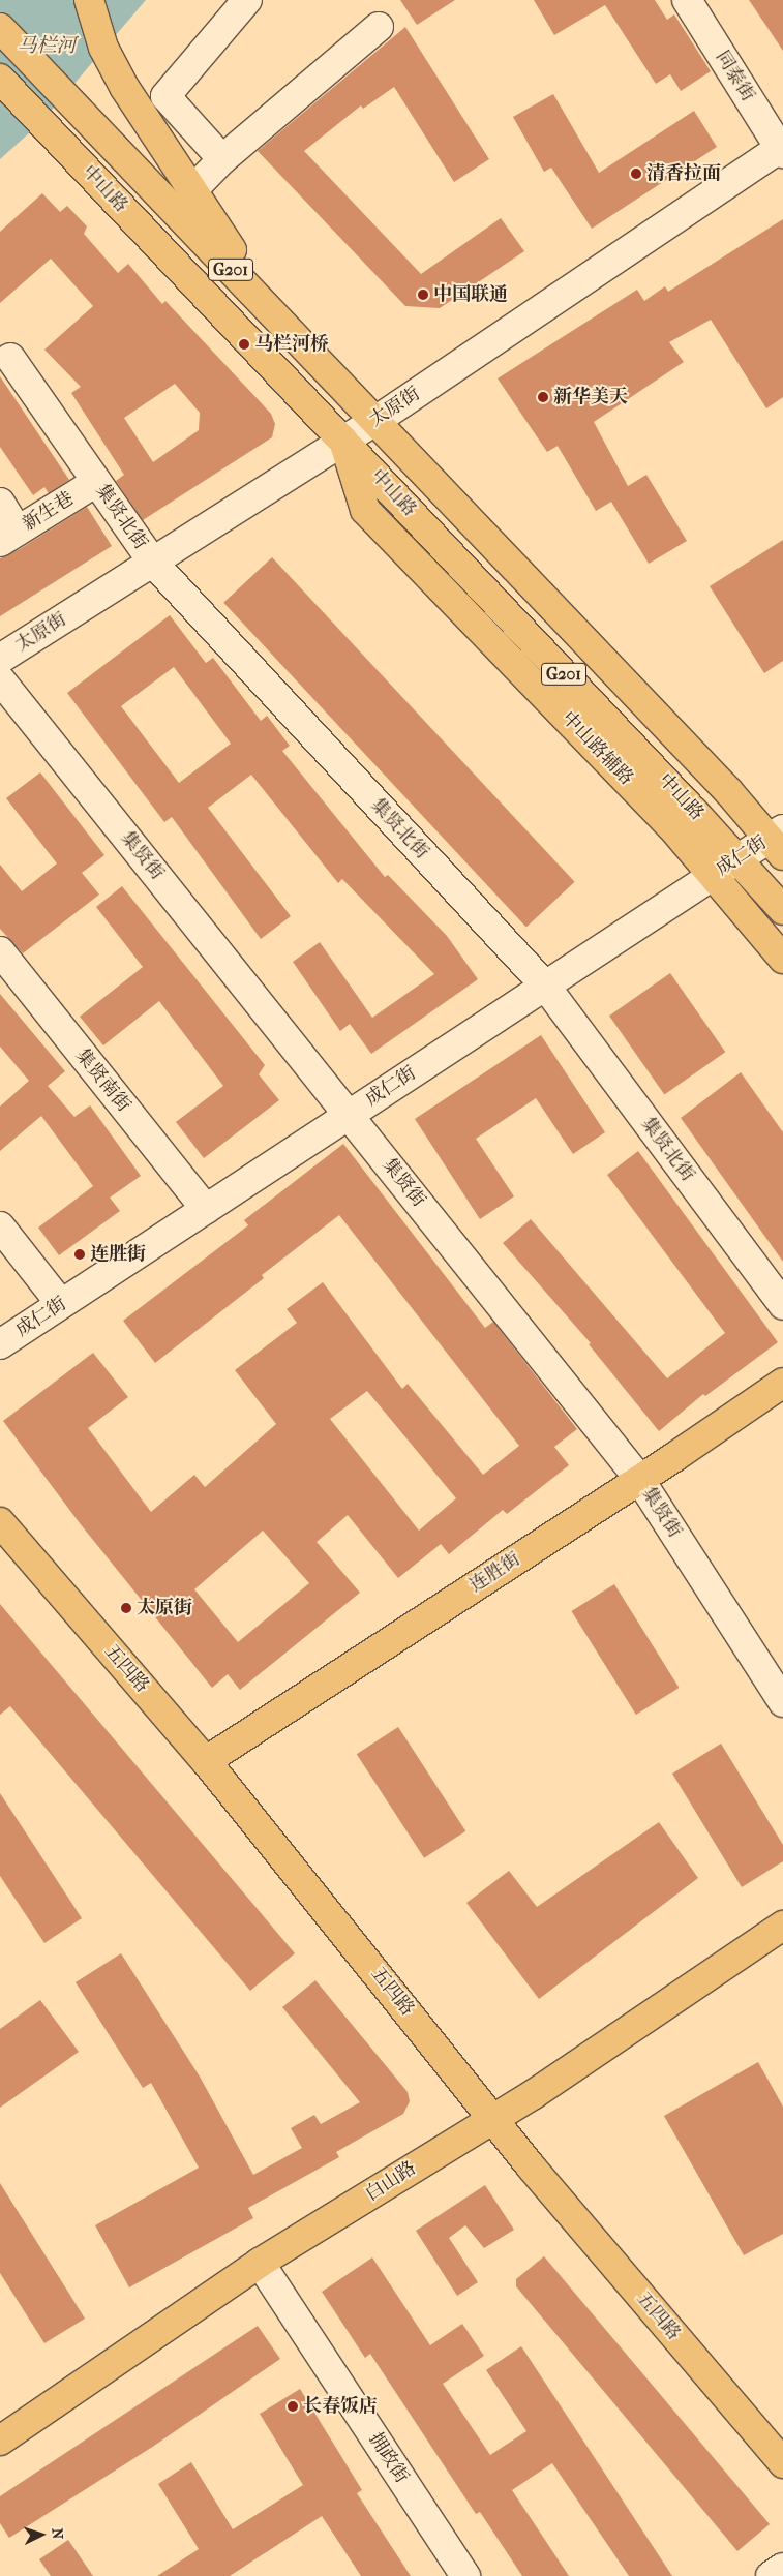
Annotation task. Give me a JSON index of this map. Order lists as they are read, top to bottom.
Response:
{
  "streets": {
    "main road": [
      "中山路",
      "G201",
      "中山路辅路",
      "连胜街",
      "五四路",
      "白山路"
    ],
    "street": [
      "同泰街",
      "太原街",
      "新生巷",
      "集贤北街",
      "集贤街",
      "成仁街",
      "集贤南街",
      "拥政街"
    ]
  },
  "crossings": [
    ["同泰街", "太原街"],
    ["中山路", "太原街"],
    ["中山路", "中山路辅路"],
    ["中山路", "成仁街"],
    ["太原街", "集贤北街"],
    ["太原街", "中山路辅路"],
    ["新生巷", "集贤北街"],
    ["集贤北街", "成仁街"],
    ["中山路辅路", "成仁街"],
    ["集贤街", "成仁街"],
    ["集贤街", "连胜街"],
    ["成仁街", "集贤南街"],
    ["连胜街", "五四路"],
    ["五四路", "白山路"],
    ["白山路", "拥政街"]
  ],
  "water": ["马栏河"],
  "places": [
    "清香拉面",
    "中国联通",
    "马栏河桥",
    "新华美天",
    "连胜街",
    "太原街",
    "长春饭店"
  ],
  "north": "right"
}
